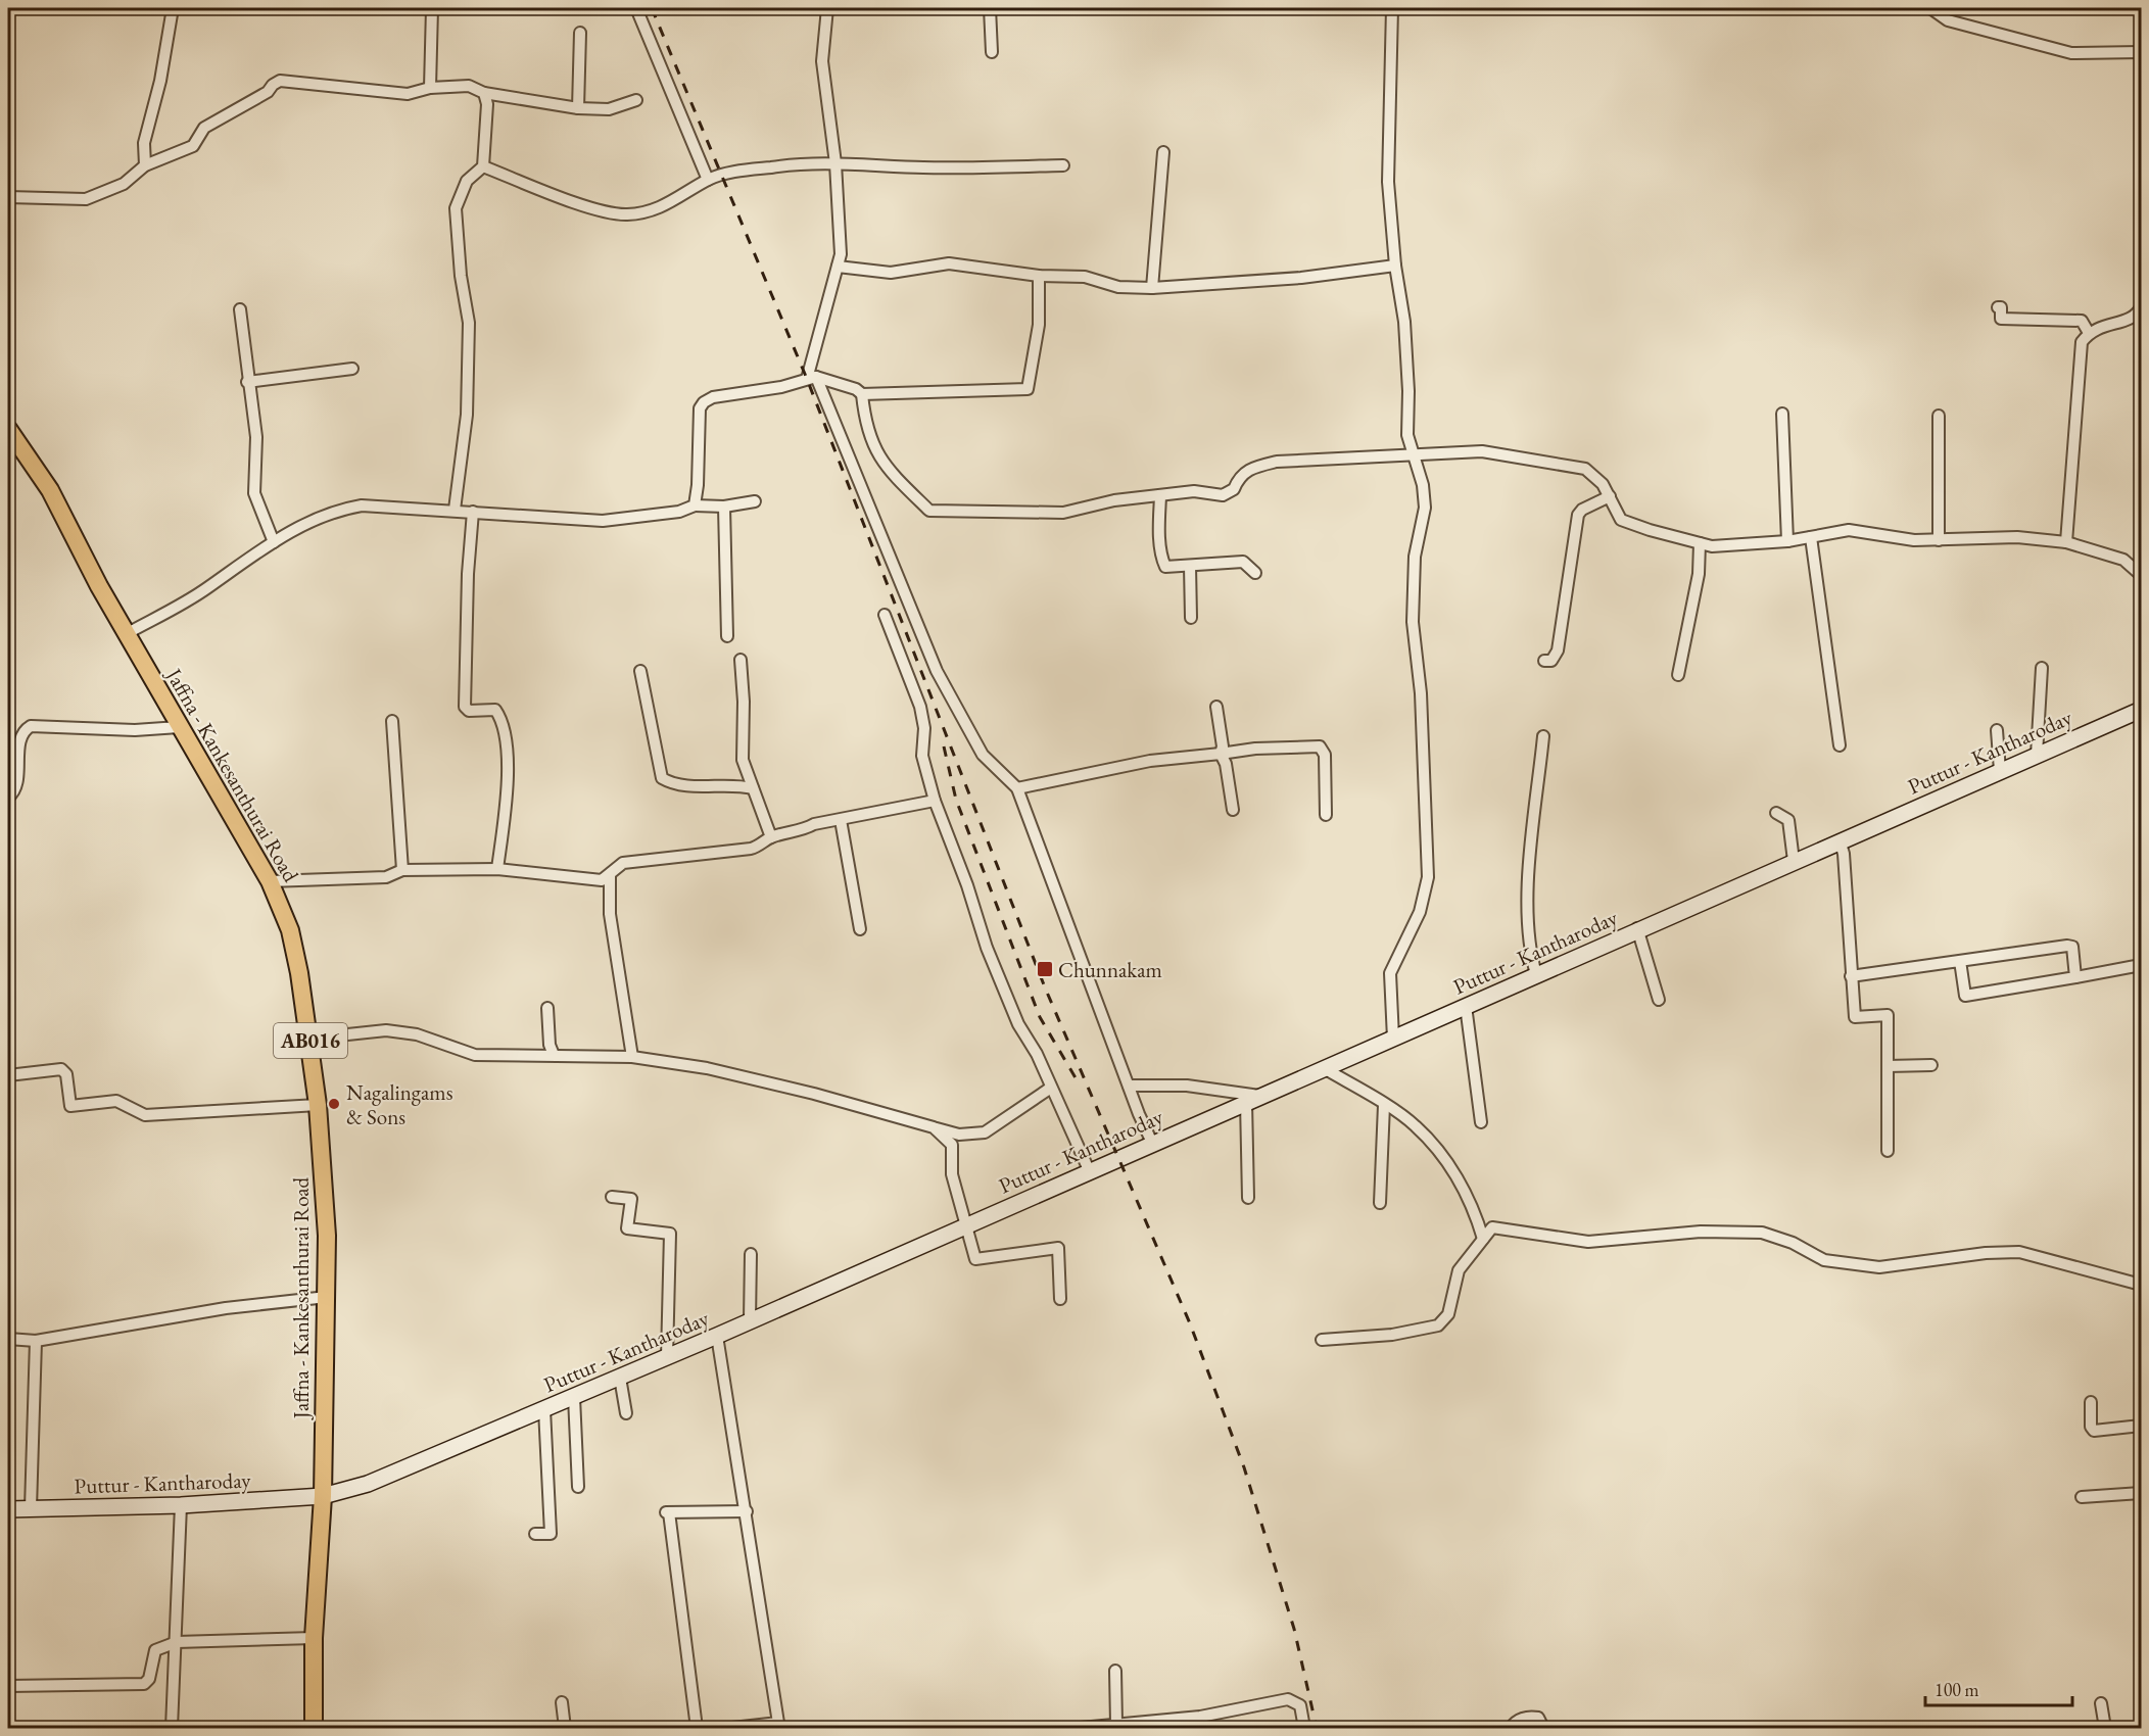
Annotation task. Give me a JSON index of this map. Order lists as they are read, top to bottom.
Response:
{
  "streets": {
    "main road": ["Puttur - Kantharoday", "Jaffna - Kankesanthurai Road", "AB016"]
  },
  "crossings": [
    ["Puttur - Kantharoday", "Jaffna - Kankesanthurai Road"]
  ],
  "places": {
    "transit": ["Chunnakam"],
    "other": ["Nagalingams & Sons"]
  },
  "scale_bar": "100 m"
}
